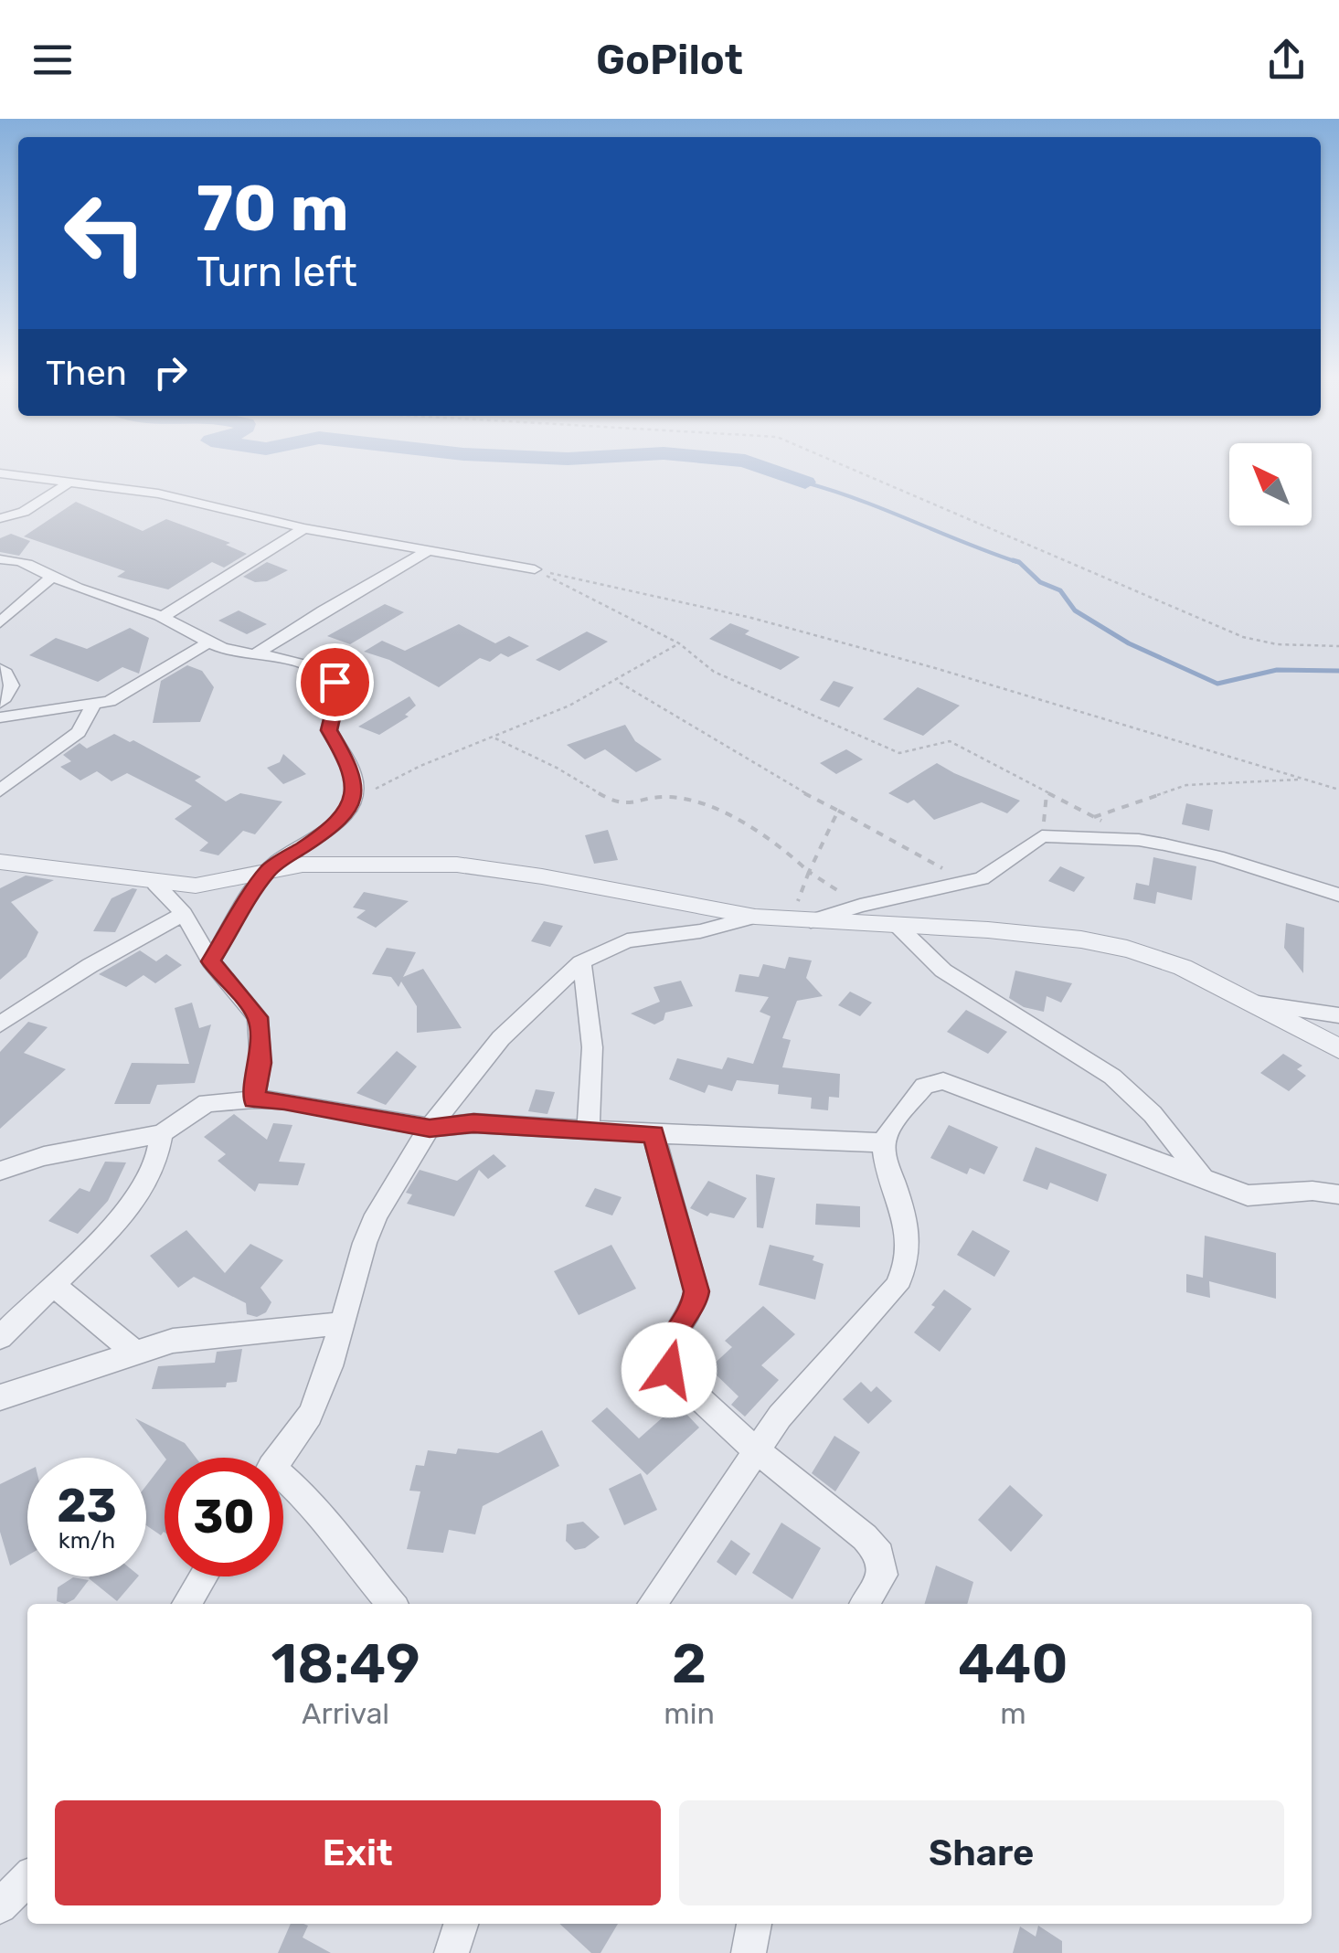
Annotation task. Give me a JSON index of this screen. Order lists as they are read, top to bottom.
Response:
{
  "north": "top left",
  "page": {
    "header": "GoPilot",
    "turn": ["70 m", "Turn left"],
    "then": "Then",
    "speed": "23 km/h",
    "limit": "30",
    "eta": [
      "18:49",
      "Arrival",
      "2",
      "min",
      "440",
      "m"
    ],
    "buttons": ["Exit", "Share"]
  }
}
